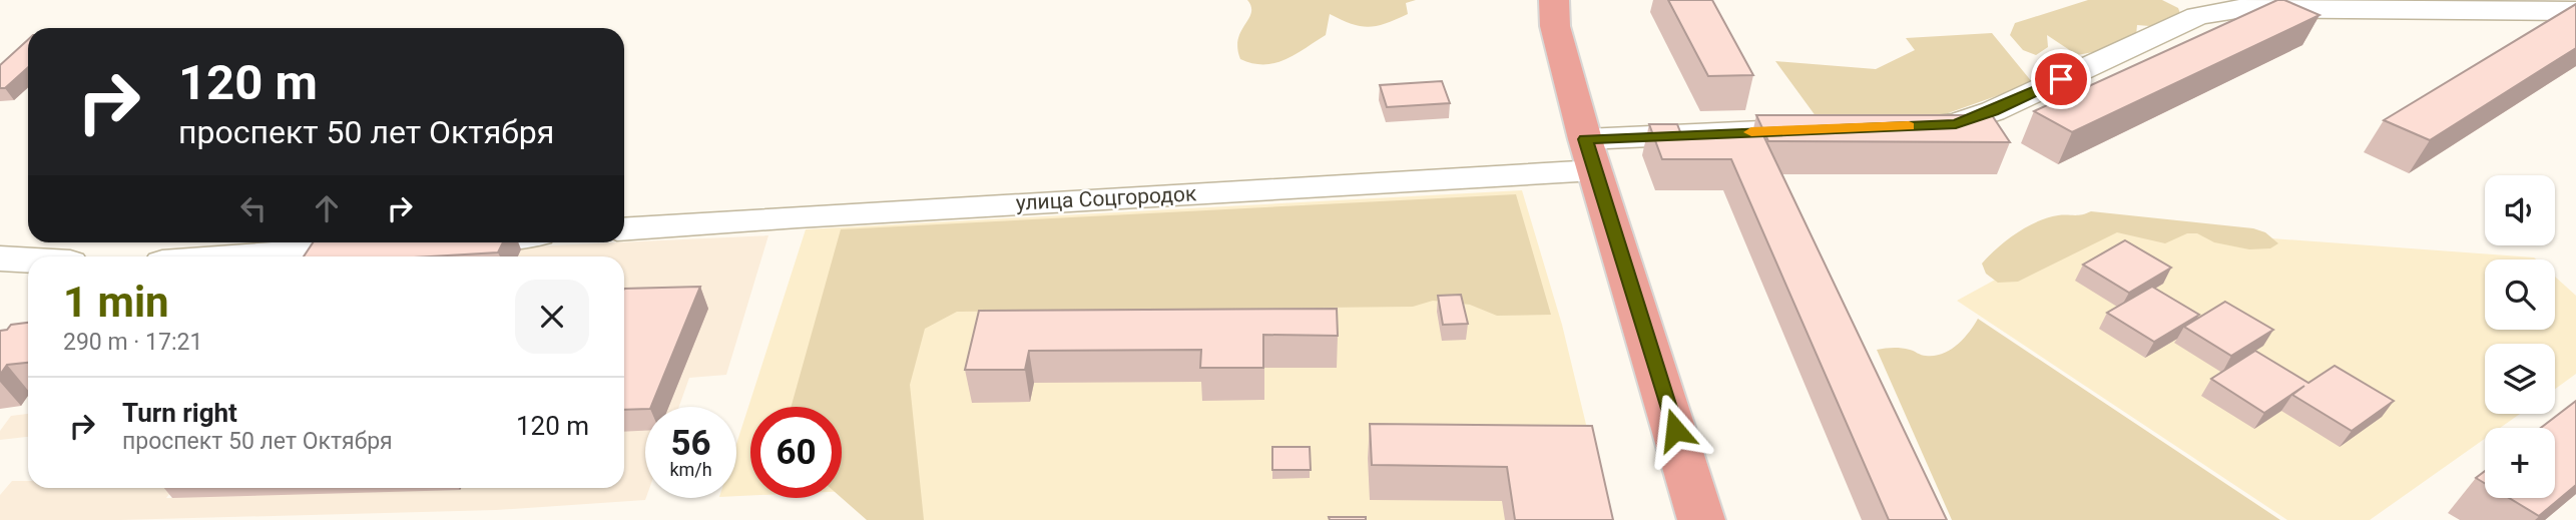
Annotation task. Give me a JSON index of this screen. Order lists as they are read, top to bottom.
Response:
{
  "streets": {
    "street": ["улица Соцгородок"]
  },
  "page": {
    "turn": ["120 m", "проспект 50 лет Октября"],
    "map_buttons": "+",
    "heading": ["1 min", "290 m · 17:21"],
    "list": [
      {
        "name": "Turn right",
        "note": "проспект 50 лет Октября",
        "value": "120 m"
      }
    ],
    "speed": "56 km/h",
    "limit": "60"
  }
}
